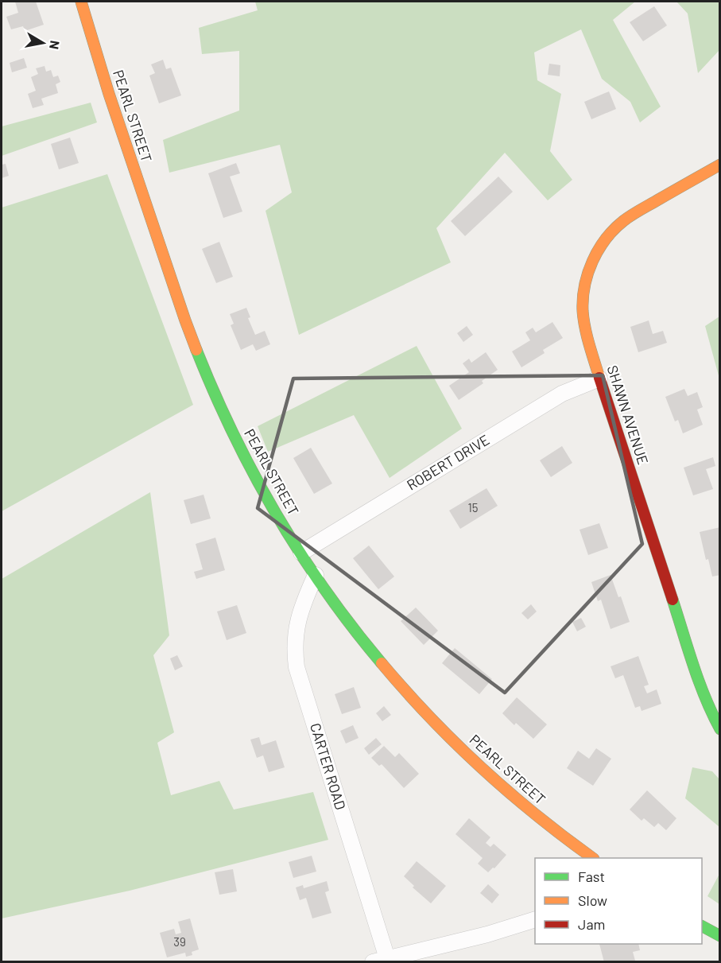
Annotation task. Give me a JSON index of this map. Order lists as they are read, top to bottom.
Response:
{
  "streets": {
    "main road": ["PEARL STREET", "SHAWN AVENUE"],
    "street": ["ROBERT DRIVE", "CARTER ROAD"]
  },
  "crossings": [
    ["PEARL STREET", "ROBERT DRIVE"],
    ["PEARL STREET", "CARTER ROAD"],
    ["SHAWN AVENUE", "ROBERT DRIVE"]
  ],
  "house_numbers": ["15", "39"],
  "legend": ["Fast", "Slow", "Jam"],
  "north": "right"
}
